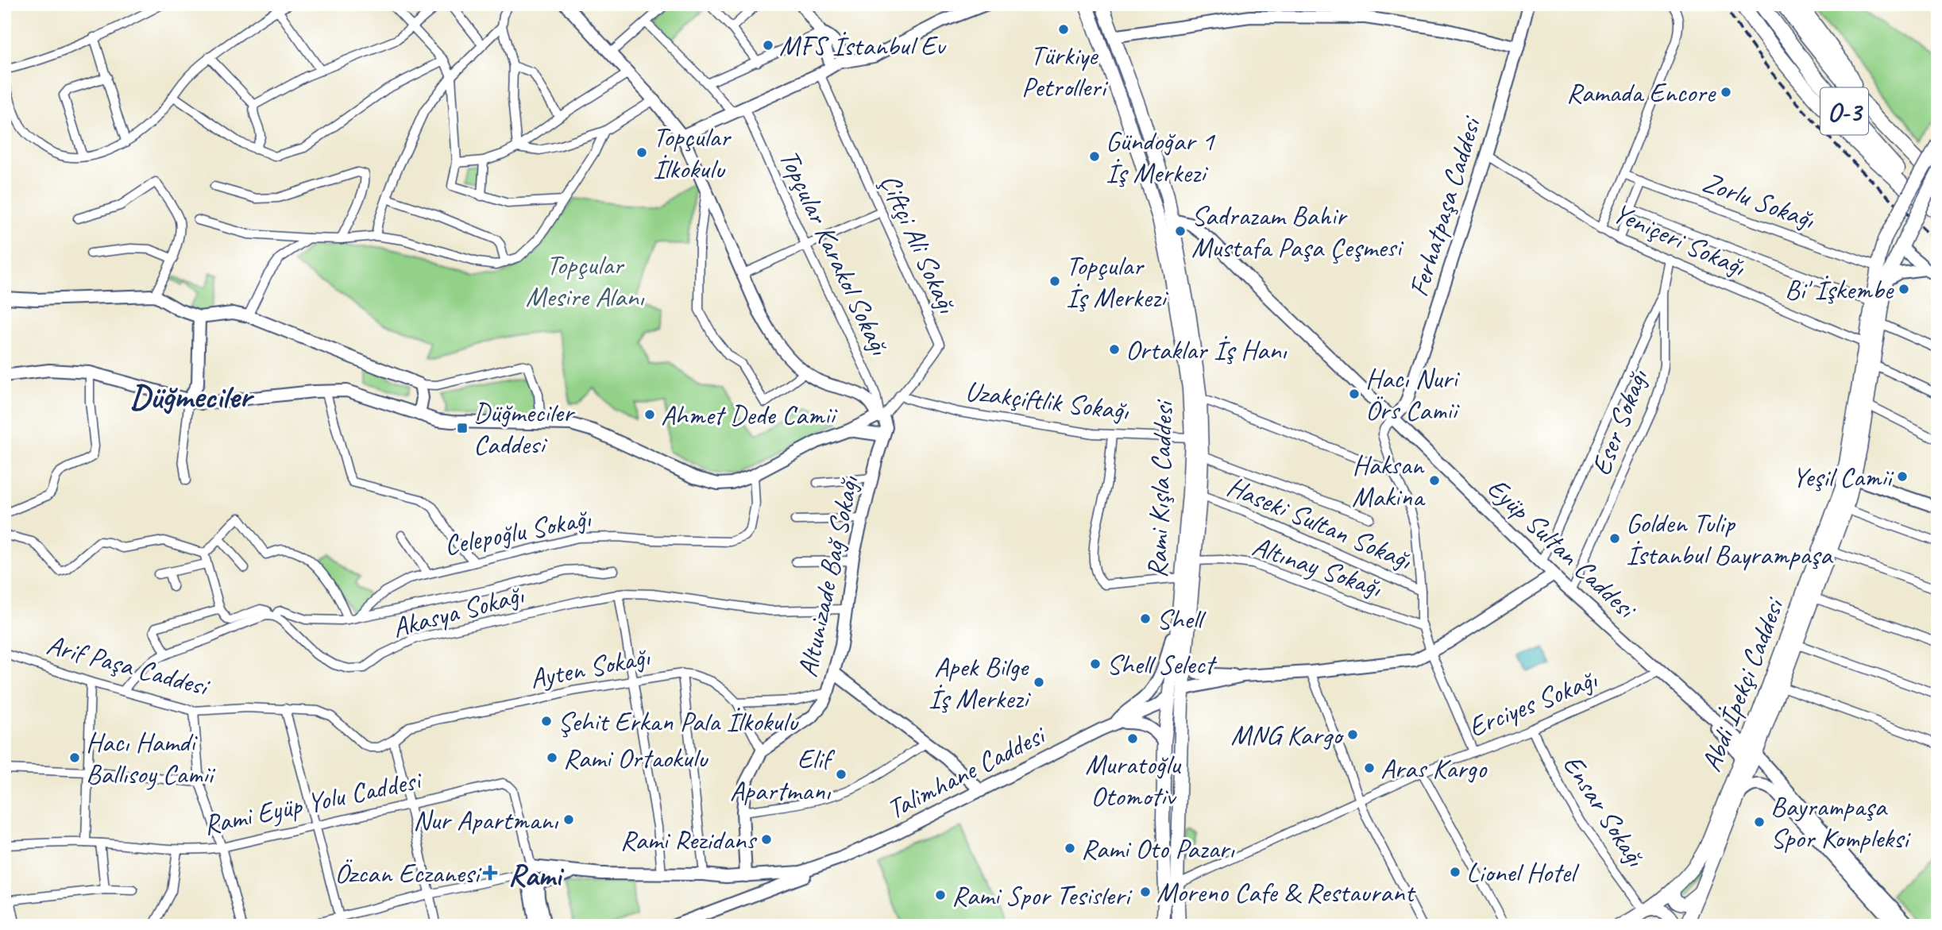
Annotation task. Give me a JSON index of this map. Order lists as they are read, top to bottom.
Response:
{
  "streets": {
    "highway": ["O-3"],
    "main road": ["Rami Kışla Caddesi", "Abdi İpekçi Caddesi"],
    "street": [
      "Zorlu Sokağı",
      "Ferhatpaşa Caddesi",
      "Yeniçeri Sokağı",
      "Çiftçi Ali Sokağı",
      "Topçular Karakol Sokağı",
      "Uzakçiftlik Sokağı",
      "Eser Sokağı",
      "Haseki Sultan Sokağı",
      "Celepoğlu Sokağı",
      "Eyüp Sultan Caddesi",
      "Altınay Sokağı",
      "Altunizade Bağ Sokağı",
      "Akasya Sokağı",
      "Arif Paşa Caddesi",
      "Ayten Sokağı",
      "Erciyes Sokağı",
      "Talimhane Caddesi",
      "Rami Eyüp Yolu Caddesi",
      "Ensar Sokağı"
    ]
  },
  "crossings": [
    ["Zorlu Sokağı", "Abdi İpekçi Caddesi"],
    ["Ferhatpaşa Caddesi", "Yeniçeri Sokağı"],
    ["Ferhatpaşa Caddesi", "Eyüp Sultan Caddesi"],
    ["Yeniçeri Sokağı", "Eser Sokağı"],
    ["Yeniçeri Sokağı", "Abdi İpekçi Caddesi"],
    ["Çiftçi Ali Sokağı", "Topçular Karakol Sokağı"],
    ["Çiftçi Ali Sokağı", "Uzakçiftlik Sokağı"],
    ["Çiftçi Ali Sokağı", "Altunizade Bağ Sokağı"],
    ["Topçular Karakol Sokağı", "Altunizade Bağ Sokağı"],
    ["Uzakçiftlik Sokağı", "Rami Kışla Caddesi"],
    ["Eser Sokağı", "Eyüp Sultan Caddesi"],
    ["Rami Kışla Caddesi", "Haseki Sultan Sokağı"],
    ["Rami Kışla Caddesi", "Eyüp Sultan Caddesi"],
    ["Rami Kışla Caddesi", "Altınay Sokağı"],
    ["Rami Kışla Caddesi", "Erciyes Sokağı"],
    ["Rami Kışla Caddesi", "Talimhane Caddesi"],
    ["Eyüp Sultan Caddesi", "Abdi İpekçi Caddesi"],
    ["Eyüp Sultan Caddesi", "Erciyes Sokağı"],
    ["Altunizade Bağ Sokağı", "Akasya Sokağı"],
    ["Altunizade Bağ Sokağı", "Ayten Sokağı"],
    ["Altunizade Bağ Sokağı", "Talimhane Caddesi"],
    ["Arif Paşa Caddesi", "Ayten Sokağı"],
    ["Abdi İpekçi Caddesi", "Ensar Sokağı"],
    ["Erciyes Sokağı", "Ensar Sokağı"]
  ],
  "districts": ["Düğmeciler", "Rami"],
  "parks": ["Topçular Mesire Alanı"],
  "places": {
    "other": [
      "Türkiye Petrolleri",
      "MFS İstanbul Ev",
      "Ramada Encore",
      "Topçular İlkokulu",
      "Gündoğar 1 İş Merkezi",
      "Sadrazam Bahir Mustafa Paşa Çeşmesi",
      "Topçular İş Merkezi",
      "Bi' İşkembe",
      "Ortaklar İş Hanı",
      "Hacı Nuri Örs Camii",
      "Ahmet Dede Camii",
      "Yeşil Camii",
      "Haksan Makina",
      "Golden Tulip İstanbul Bayrampaşa",
      "Shell",
      "Shell Select",
      "Apek Bilge İş Merkezi",
      "Şehit Erkan Pala İlkokulu",
      "MNG Kargo",
      "Muratoğlu Otomotiv",
      "Hacı Hamdi Ballısoy Camii",
      "Rami Ortaokulu",
      "Aras Kargo",
      "Elif Apartmanı",
      "Nur Apartmanı",
      "Bayrampaşa Spor Kompleksi",
      "Rami Rezidans",
      "Rami Oto Pazarı",
      "Lionel Hotel",
      "Moreno Cafe & Restaurant",
      "Rami Spor Tesisleri"
    ],
    "transit": ["Düğmeciler Caddesi"],
    "health": ["Özcan Eczanesi"]
  }
}
